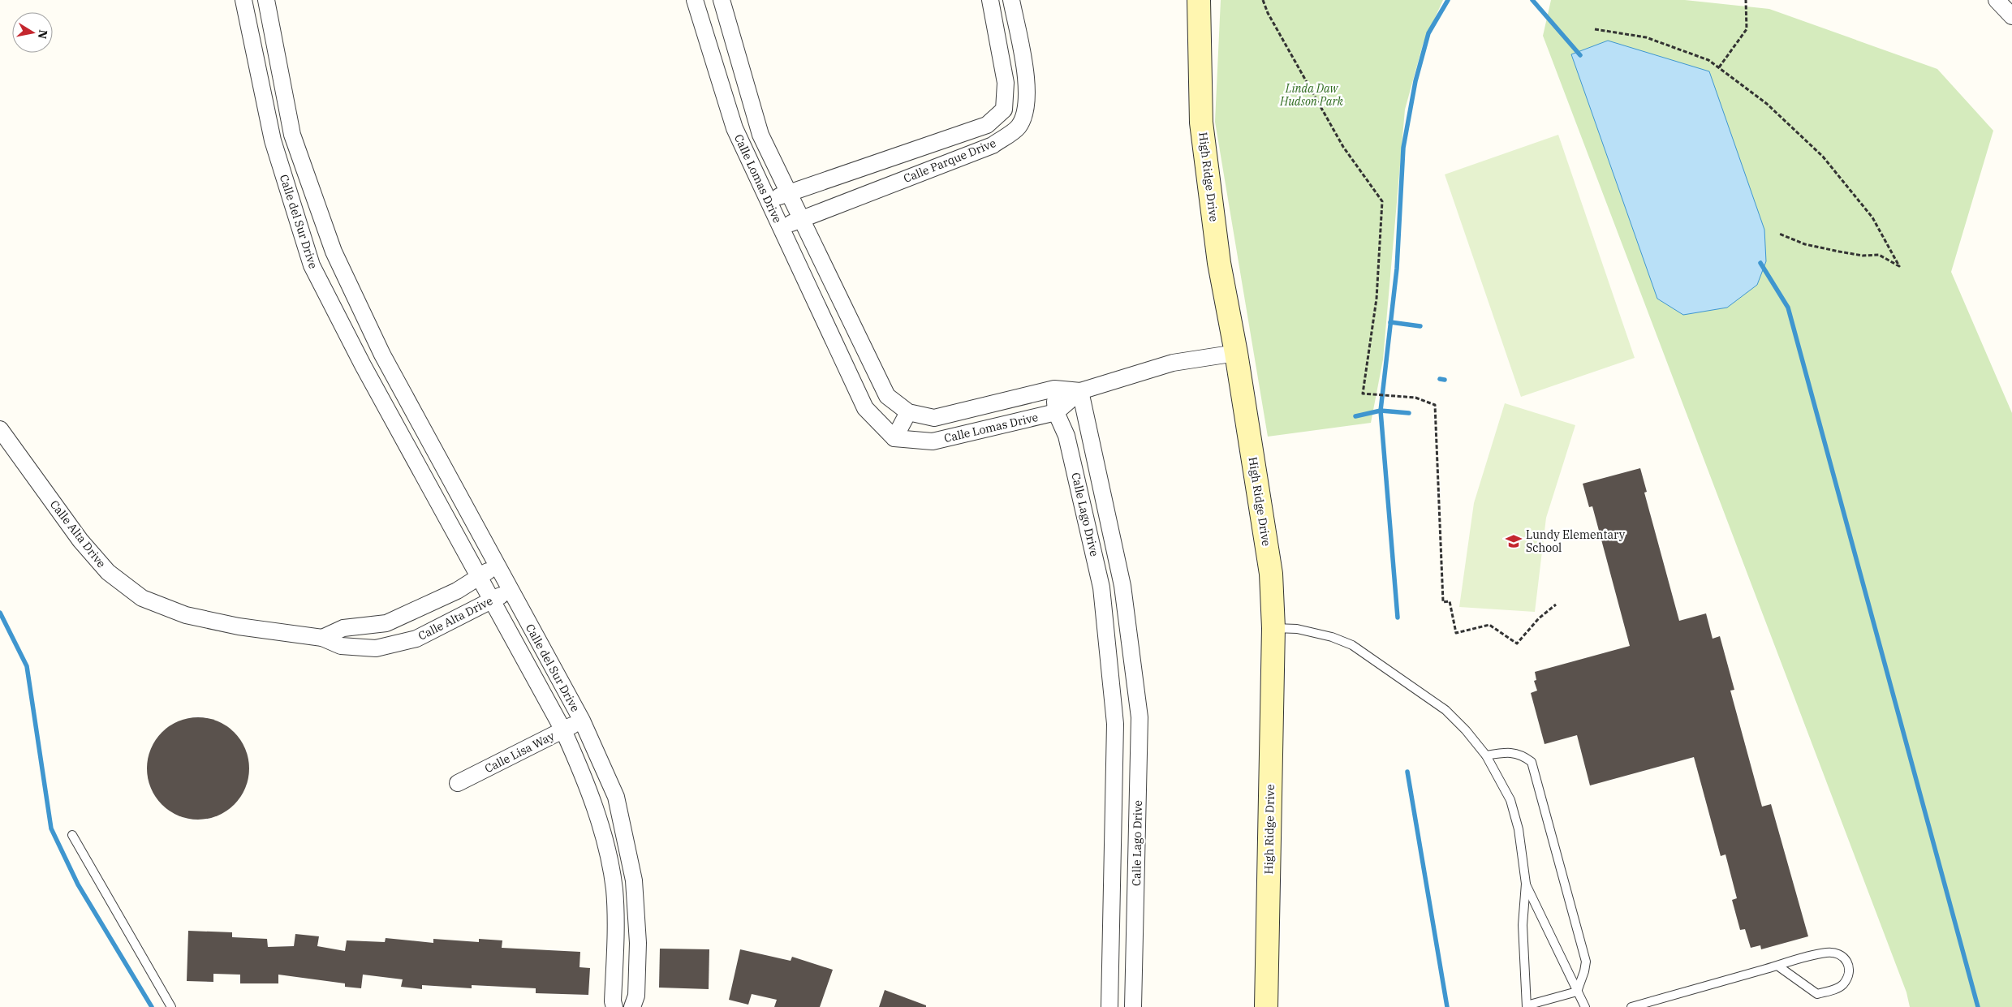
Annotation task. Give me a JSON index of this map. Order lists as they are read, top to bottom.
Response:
{
  "streets": {
    "street": [
      "Calle Parque Drive",
      "High Ridge Drive",
      "Calle Lomas Drive",
      "Calle del Sur Drive",
      "Calle Lago Drive",
      "Calle Alta Drive",
      "Calle Lisa Way"
    ]
  },
  "crossings": [
    ["Calle Parque Drive", "Calle Lomas Drive"],
    ["High Ridge Drive", "Calle Lomas Drive"],
    ["Calle Lomas Drive", "Calle Lago Drive"],
    ["Calle del Sur Drive", "Calle Alta Drive"],
    ["Calle del Sur Drive", "Calle Lisa Way"]
  ],
  "parks": ["Linda Daw Hudson Park"],
  "places": {
    "school or university": ["Lundy Elementary School"]
  },
  "north": "right"
}
